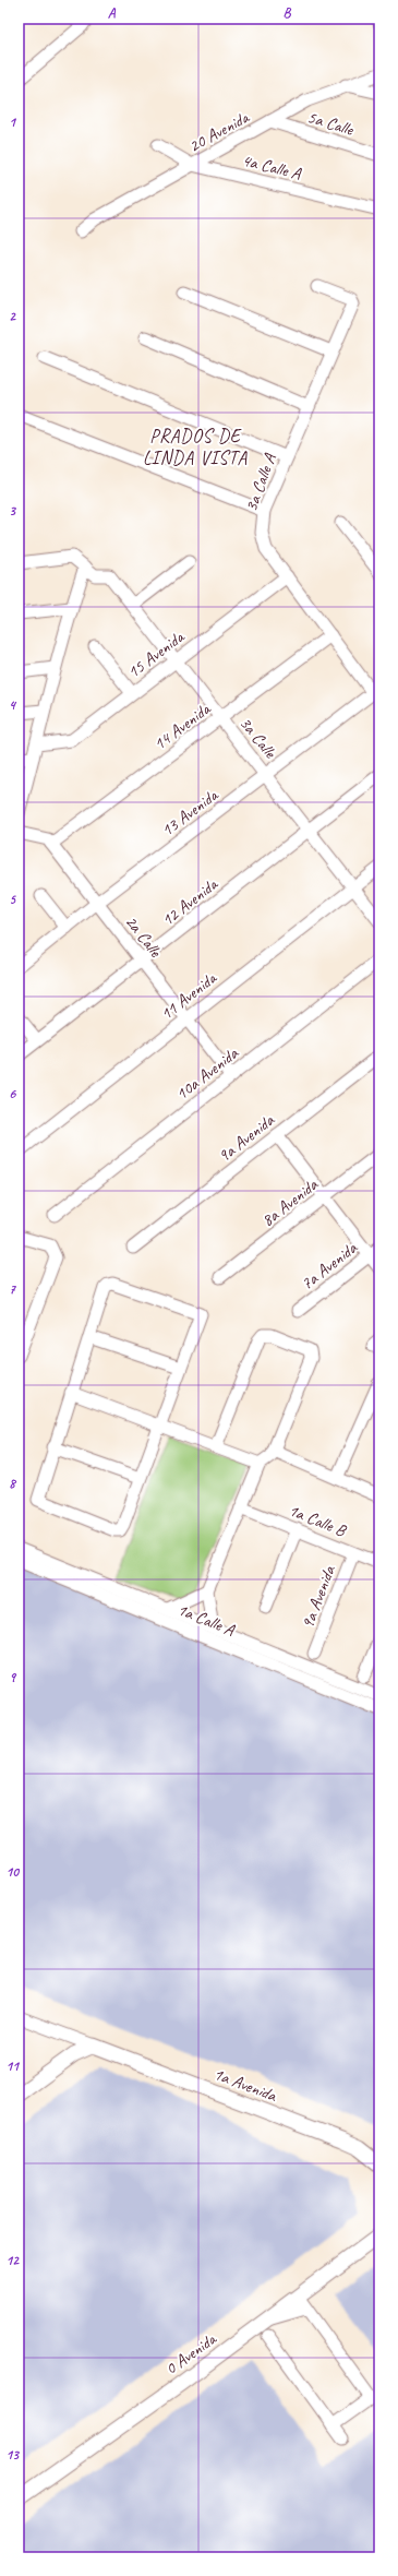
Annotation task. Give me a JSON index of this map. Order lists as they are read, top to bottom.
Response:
{
  "streets": {
    "street": [
      "5a Calle",
      "20 Avenida",
      "4a Calle A",
      "3a Calle A",
      "15 Avenida",
      "14 Avenida",
      "3a Calle",
      "13 Avenida",
      "12 Avenida",
      "2a Calle",
      "11 Avenida",
      "10a Avenida",
      "9a Avenida",
      "8a Avenida",
      "7a Avenida",
      "1a Calle B",
      "1a Calle A",
      "1a Avenida",
      "0 Avenida"
    ]
  },
  "crossings": [
    ["5a Calle", "20 Avenida"],
    ["20 Avenida", "4a Calle A"],
    ["3a Calle A", "15 Avenida"],
    ["3a Calle A", "14 Avenida"],
    ["3a Calle A", "13 Avenida"],
    ["15 Avenida", "3a Calle"],
    ["14 Avenida", "3a Calle"],
    ["14 Avenida", "2a Calle"],
    ["3a Calle", "13 Avenida"],
    ["3a Calle", "12 Avenida"],
    ["3a Calle", "11 Avenida"],
    ["13 Avenida", "2a Calle"],
    ["12 Avenida", "2a Calle"],
    ["2a Calle", "11 Avenida"],
    ["2a Calle", "10a Avenida"],
    ["9a Avenida", "1a Calle B"]
  ],
  "districts": ["PRADOS DE LINDA VISTA"],
  "grid": {
    "columns": ["A", "B"],
    "rows": [
      "1",
      "2",
      "3",
      "4",
      "5",
      "6",
      "7",
      "8",
      "9",
      "10",
      "11",
      "12",
      "13"
    ]
  }
}
